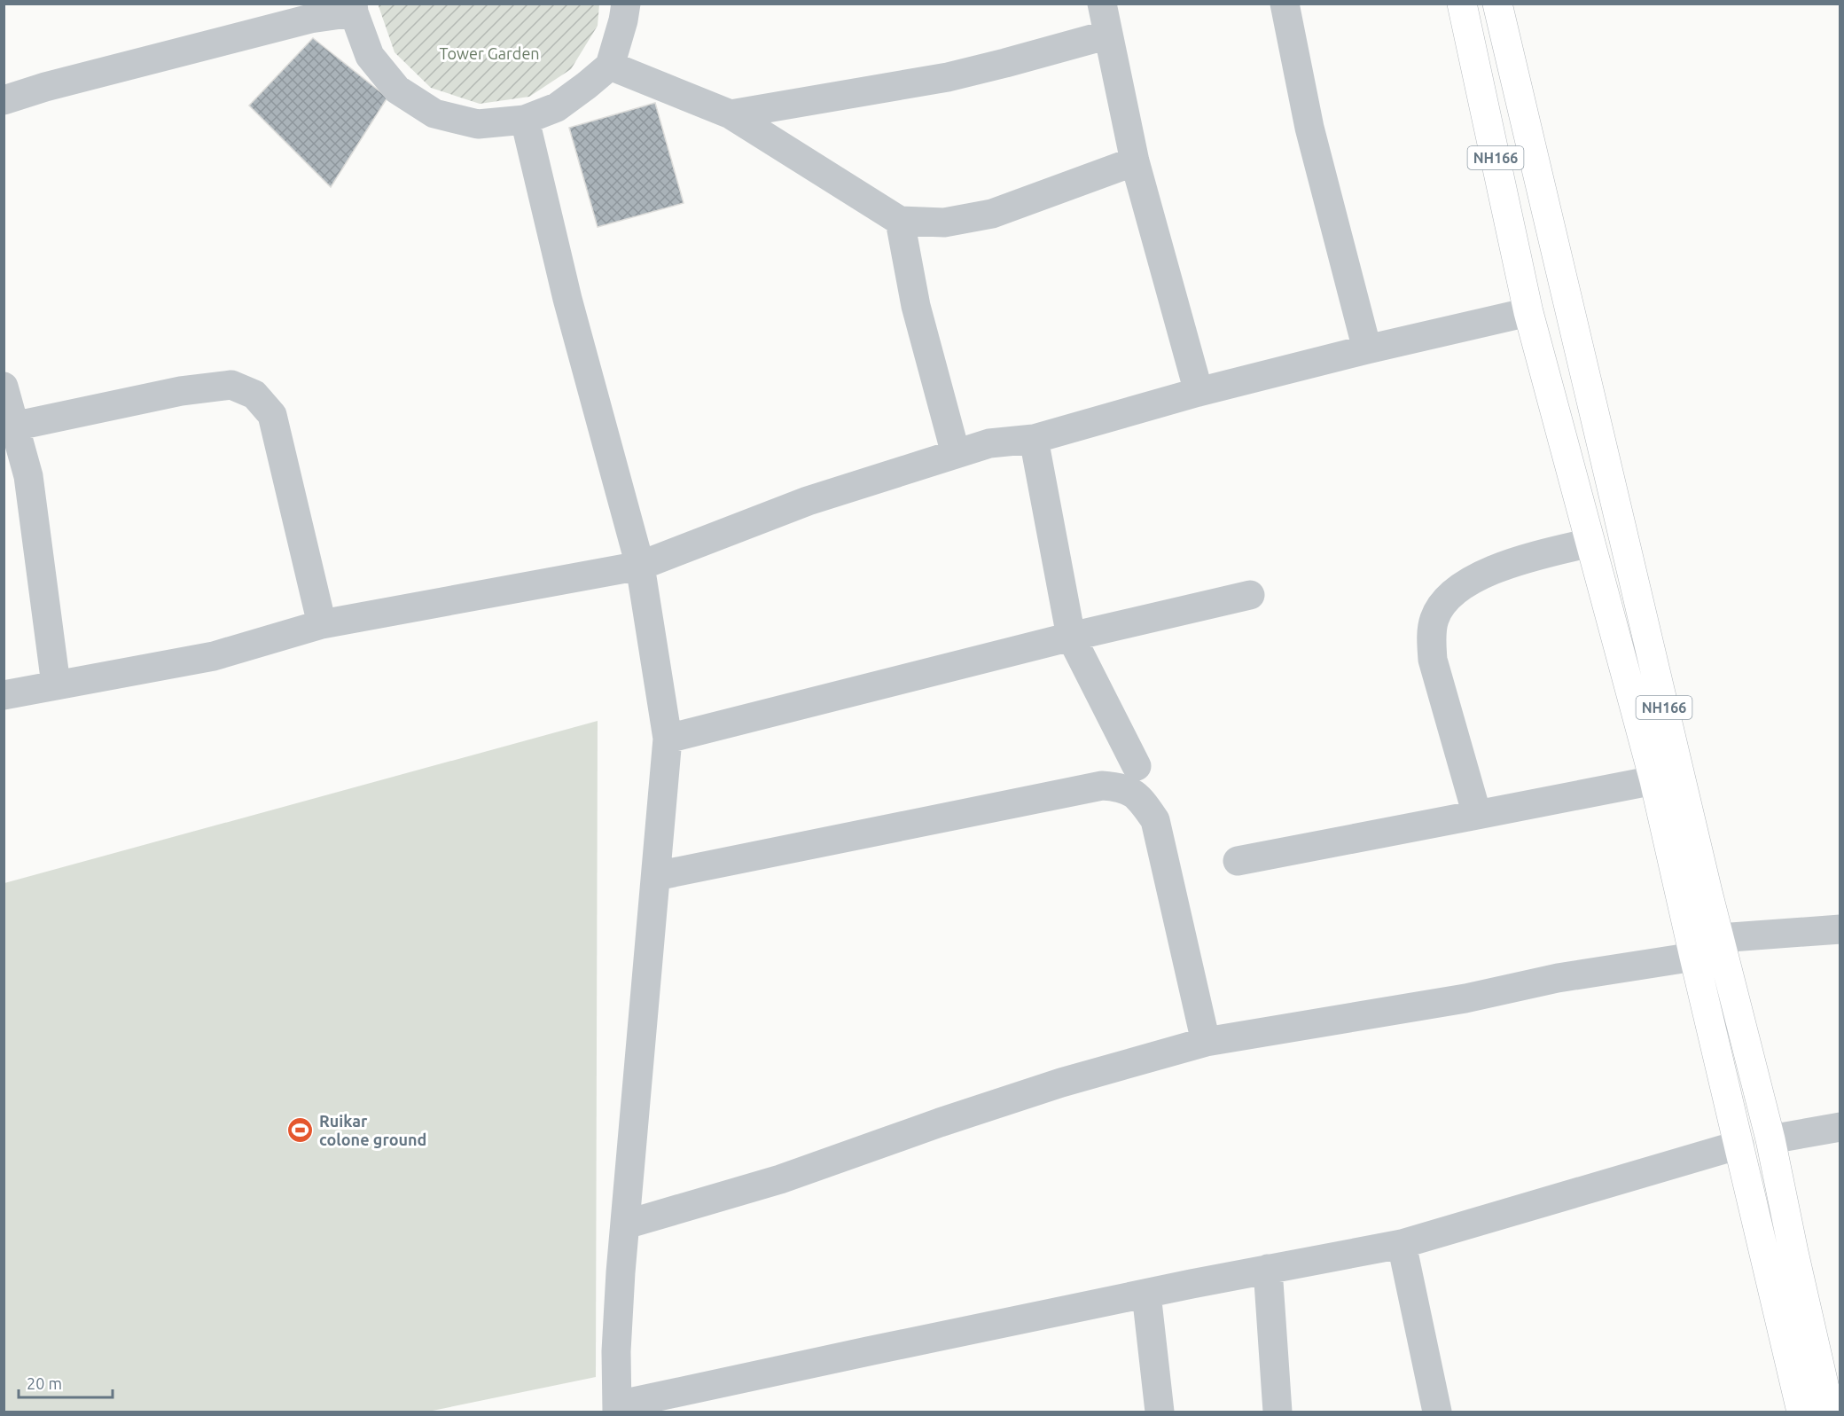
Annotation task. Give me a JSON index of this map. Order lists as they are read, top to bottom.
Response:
{
  "streets": {
    "highway": ["NH166"]
  },
  "parks": ["Tower Garden"],
  "places": {
    "sports": ["Ruikar colone ground"]
  },
  "scale_bar": "20 m"
}
